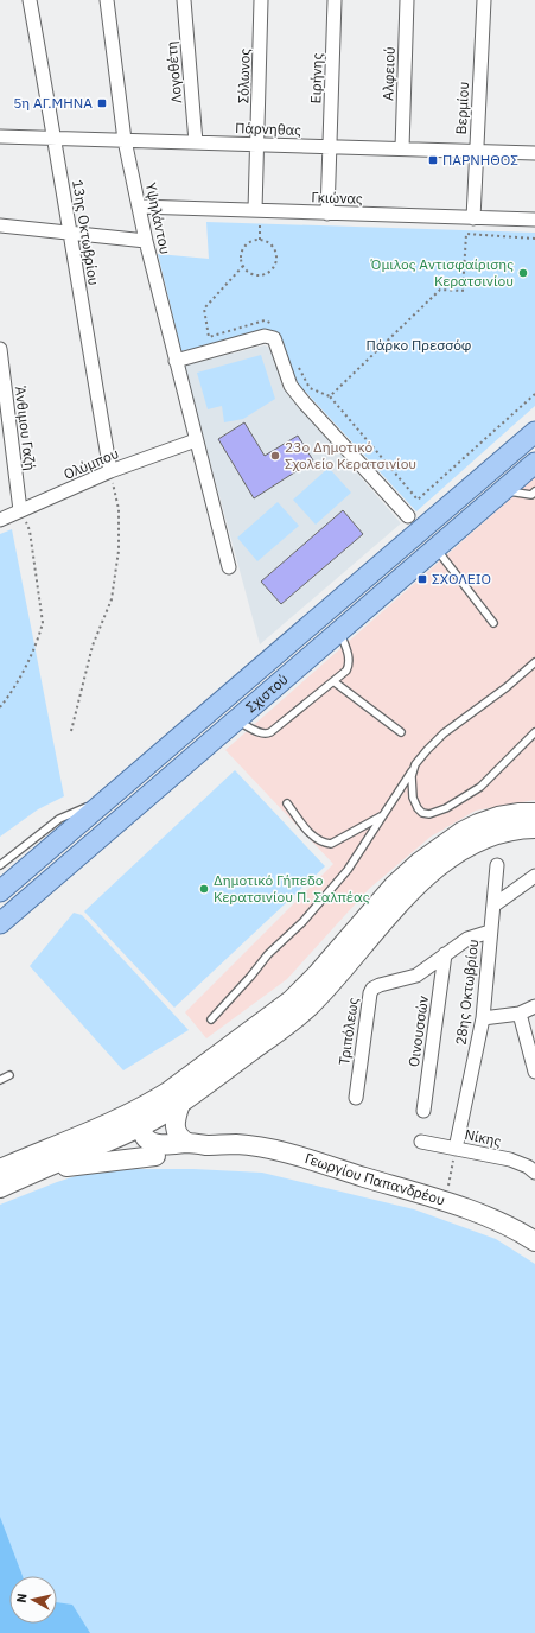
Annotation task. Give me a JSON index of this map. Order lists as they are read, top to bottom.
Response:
{
  "streets": {
    "main road": ["Σχιστού", "Γεωργίου Παπανδρέου"],
    "street": [
      "Λογοθέτη",
      "Αλφειού",
      "Σόλωνος",
      "Ειρήνης",
      "Βερμίου",
      "Πάρνηθας",
      "Γκιώνας",
      "Υψηλάντου",
      "13ης Οκτωβρίου",
      "Άνθιμου Γαζή",
      "Ολύμπου",
      "28ης Οκτωβρίου",
      "Τριπόλεως",
      "Οινουσσών",
      "Νίκης"
    ]
  },
  "crossings": [
    ["Λογοθέτη", "Πάρνηθας"],
    ["Αλφειού", "Πάρνηθας"],
    ["Σόλωνος", "Πάρνηθας"],
    ["Σόλωνος", "Γκιώνας"],
    ["Ειρήνης", "Πάρνηθας"],
    ["Ειρήνης", "Γκιώνας"],
    ["Βερμίου", "Πάρνηθας"],
    ["Βερμίου", "Γκιώνας"],
    ["Πάρνηθας", "Υψηλάντου"],
    ["Πάρνηθας", "13ης Οκτωβρίου"],
    ["Γκιώνας", "Υψηλάντου"],
    ["Υψηλάντου", "Ολύμπου"],
    ["13ης Οκτωβρίου", "Ολύμπου"],
    ["Άνθιμου Γαζή", "Ολύμπου"],
    ["28ης Οκτωβρίου", "Τριπόλεως"],
    ["28ης Οκτωβρίου", "Νίκης"],
    ["Τριπόλεως", "Οινουσσών"]
  ],
  "parks": ["Πάρκο Πρεσσόφ"],
  "places": {
    "transit": ["5η ΑΓ.ΜΗΝΑ", "ΠΑΡΝΗΘΟΣ", "ΣΧΟΛΕΙΟ"],
    "other": ["Όμιλος Αντισφαίρισης Κερατσινίου", "23o Δημοτικό Σχολείο Κερατσινίου", "Δημοτικό Γήπεδο Κερατσινίου Π. Σαλπέας"]
  },
  "north": "left"
}
